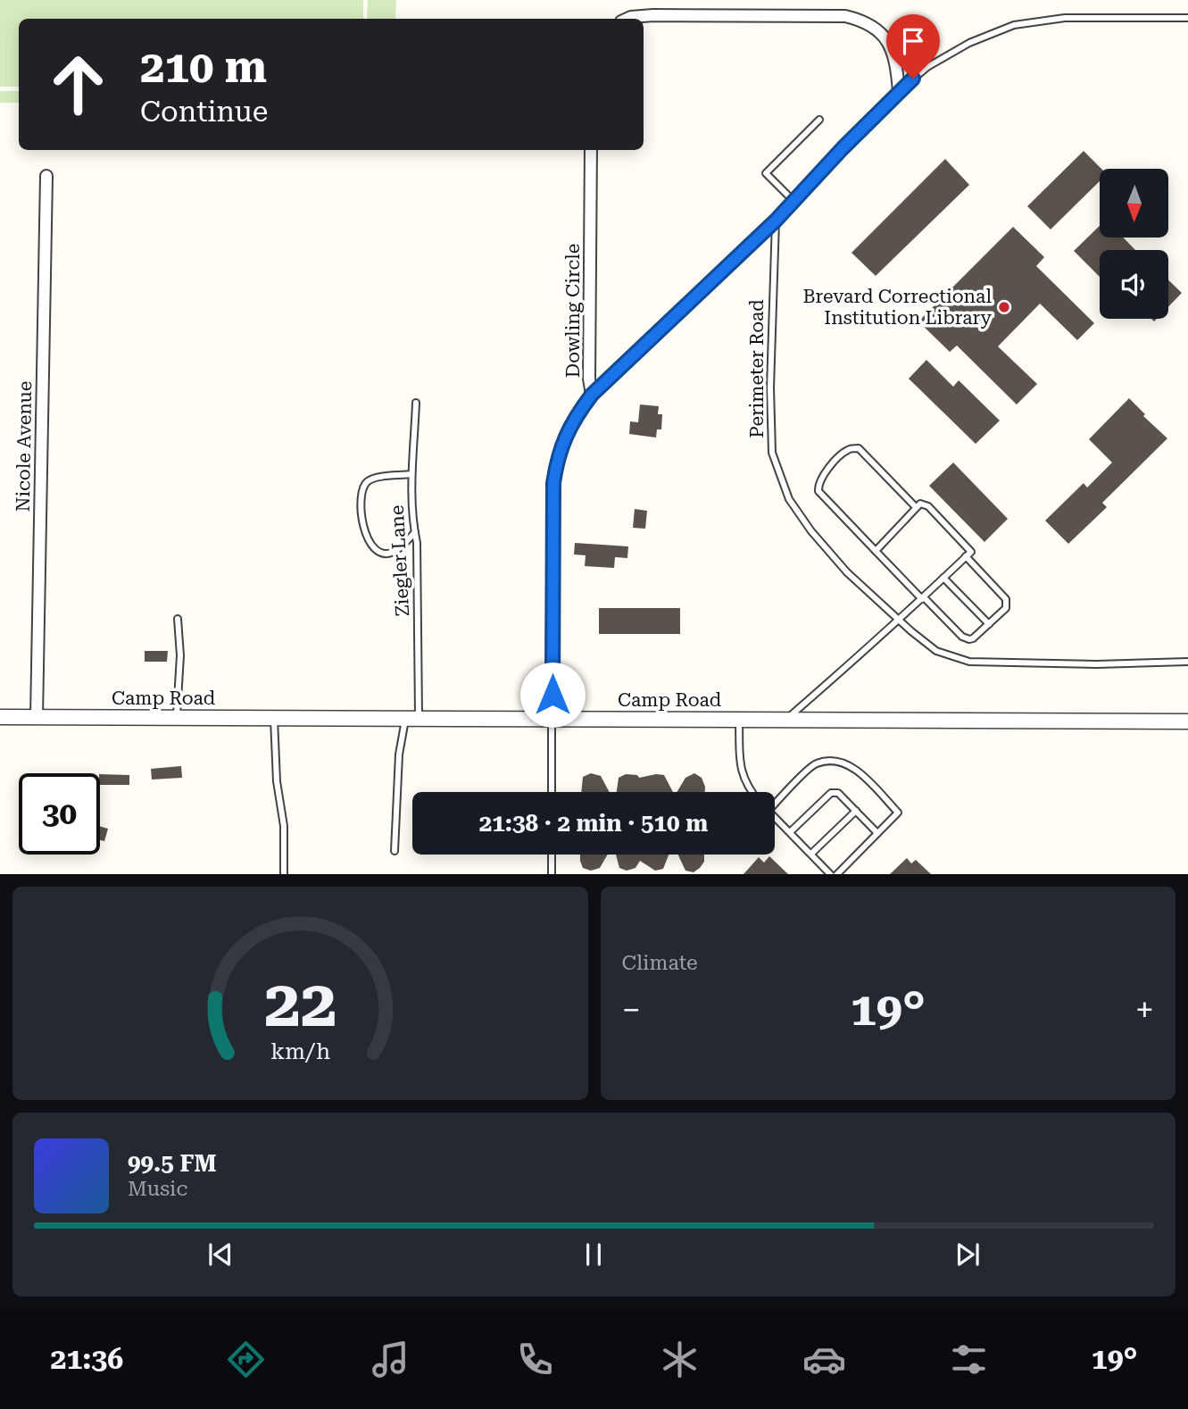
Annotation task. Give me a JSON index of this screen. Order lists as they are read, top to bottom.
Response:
{
  "streets": {
    "street": ["Dowling Circle", "Nicole Avenue", "Camp Road"],
    "lane": ["Perimeter Road", "Ziegler Lane"]
  },
  "crossings": [
    ["Dowling Circle", "Camp Road"],
    ["Nicole Avenue", "Camp Road"],
    ["Ziegler Lane", "Camp Road"]
  ],
  "places": ["Brevard Correctional Institution Library"],
  "north": "bottom",
  "page": {
    "turn": ["210 m", "Continue"],
    "limit": "30",
    "trip": "21:38 · 2 min · 510 m",
    "tile": "Climate",
    "heat": ["−", "19°", "+"],
    "song": ["99.5 FM", "Music"],
    "tabs": ["21:36", "19°"],
    "gauge": ["22", "km/h"]
  }
}
